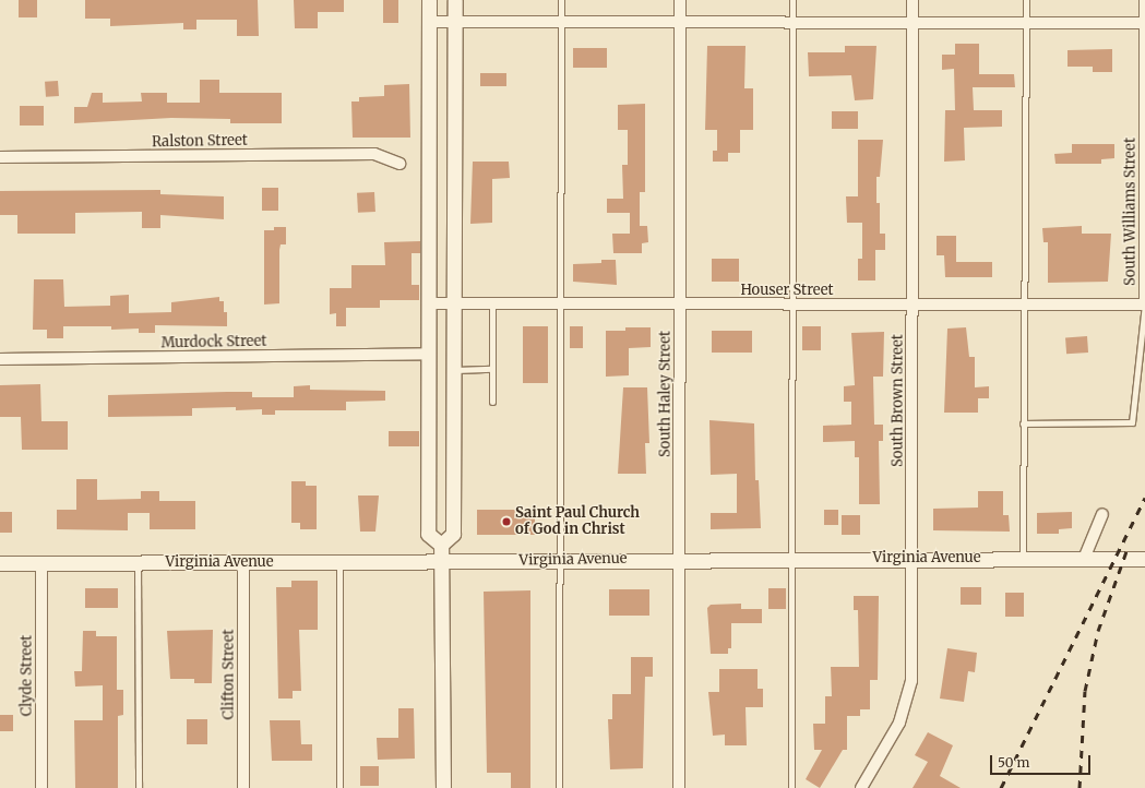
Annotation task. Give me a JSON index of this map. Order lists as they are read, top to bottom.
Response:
{
  "streets": {
    "street": [
      "Ralston Street",
      "South Williams Street",
      "Houser Street",
      "Murdock Street",
      "South Haley Street",
      "South Brown Street",
      "Virginia Avenue",
      "Clifton Street",
      "Clyde Street"
    ]
  },
  "crossings": [
    ["South Williams Street", "Houser Street"],
    ["Houser Street", "South Haley Street"],
    ["Houser Street", "South Brown Street"],
    ["South Haley Street", "Virginia Avenue"],
    ["South Brown Street", "Virginia Avenue"],
    ["Virginia Avenue", "Clifton Street"],
    ["Virginia Avenue", "Clyde Street"]
  ],
  "places": ["Saint Paul Church of God in Christ"],
  "scale_bar": "50 m"
}
